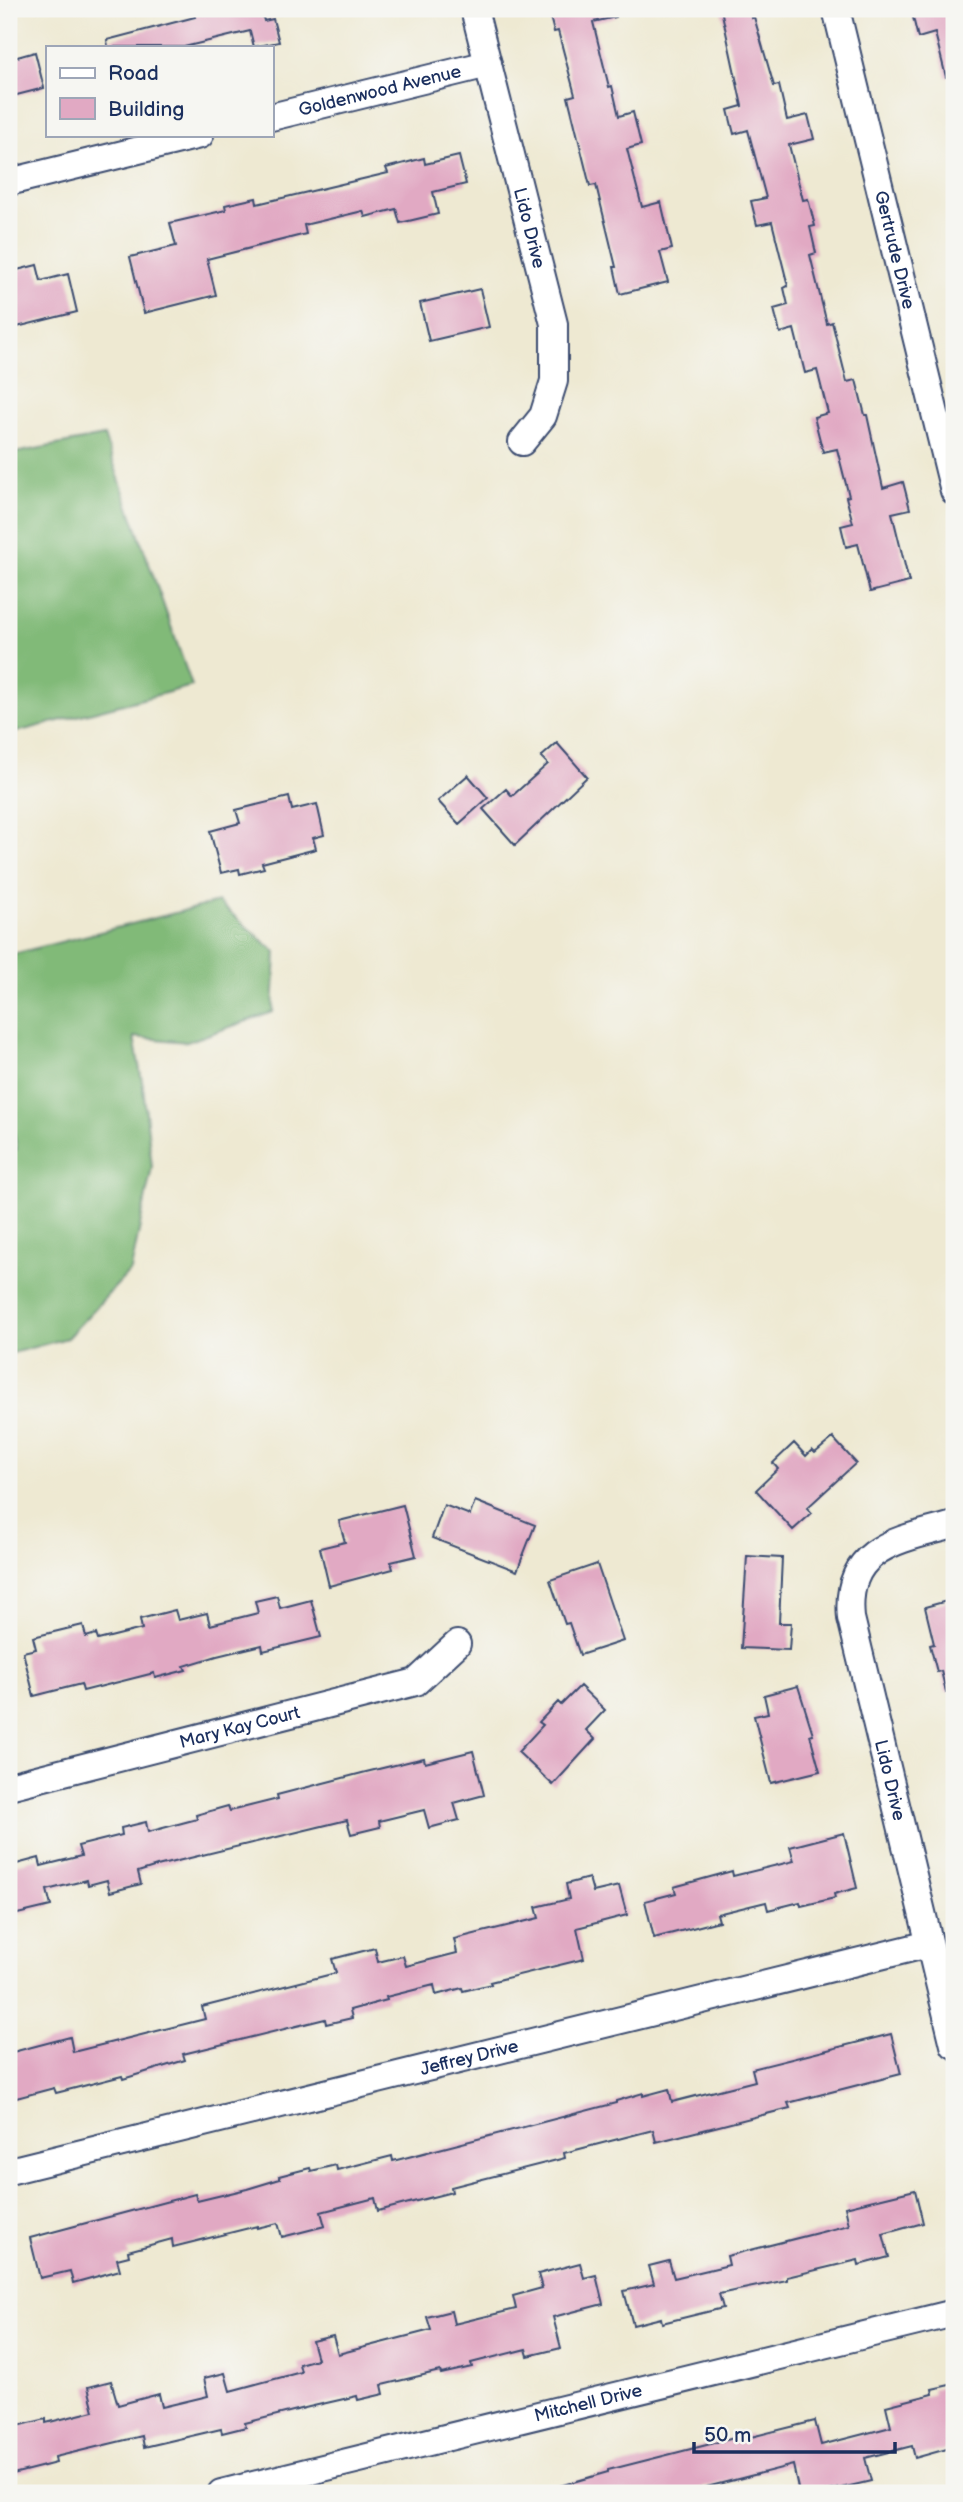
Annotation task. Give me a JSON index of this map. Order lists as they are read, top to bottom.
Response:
{
  "streets": {
    "street": [
      "Goldenwood Avenue",
      "Lido Drive",
      "Gertrude Drive",
      "Mary Kay Court",
      "Jeffrey Drive",
      "Mitchell Drive"
    ]
  },
  "crossings": [
    ["Goldenwood Avenue", "Lido Drive"],
    ["Lido Drive", "Jeffrey Drive"]
  ],
  "legend": ["Road", "Building"],
  "scale_bar": "50 m"
}
